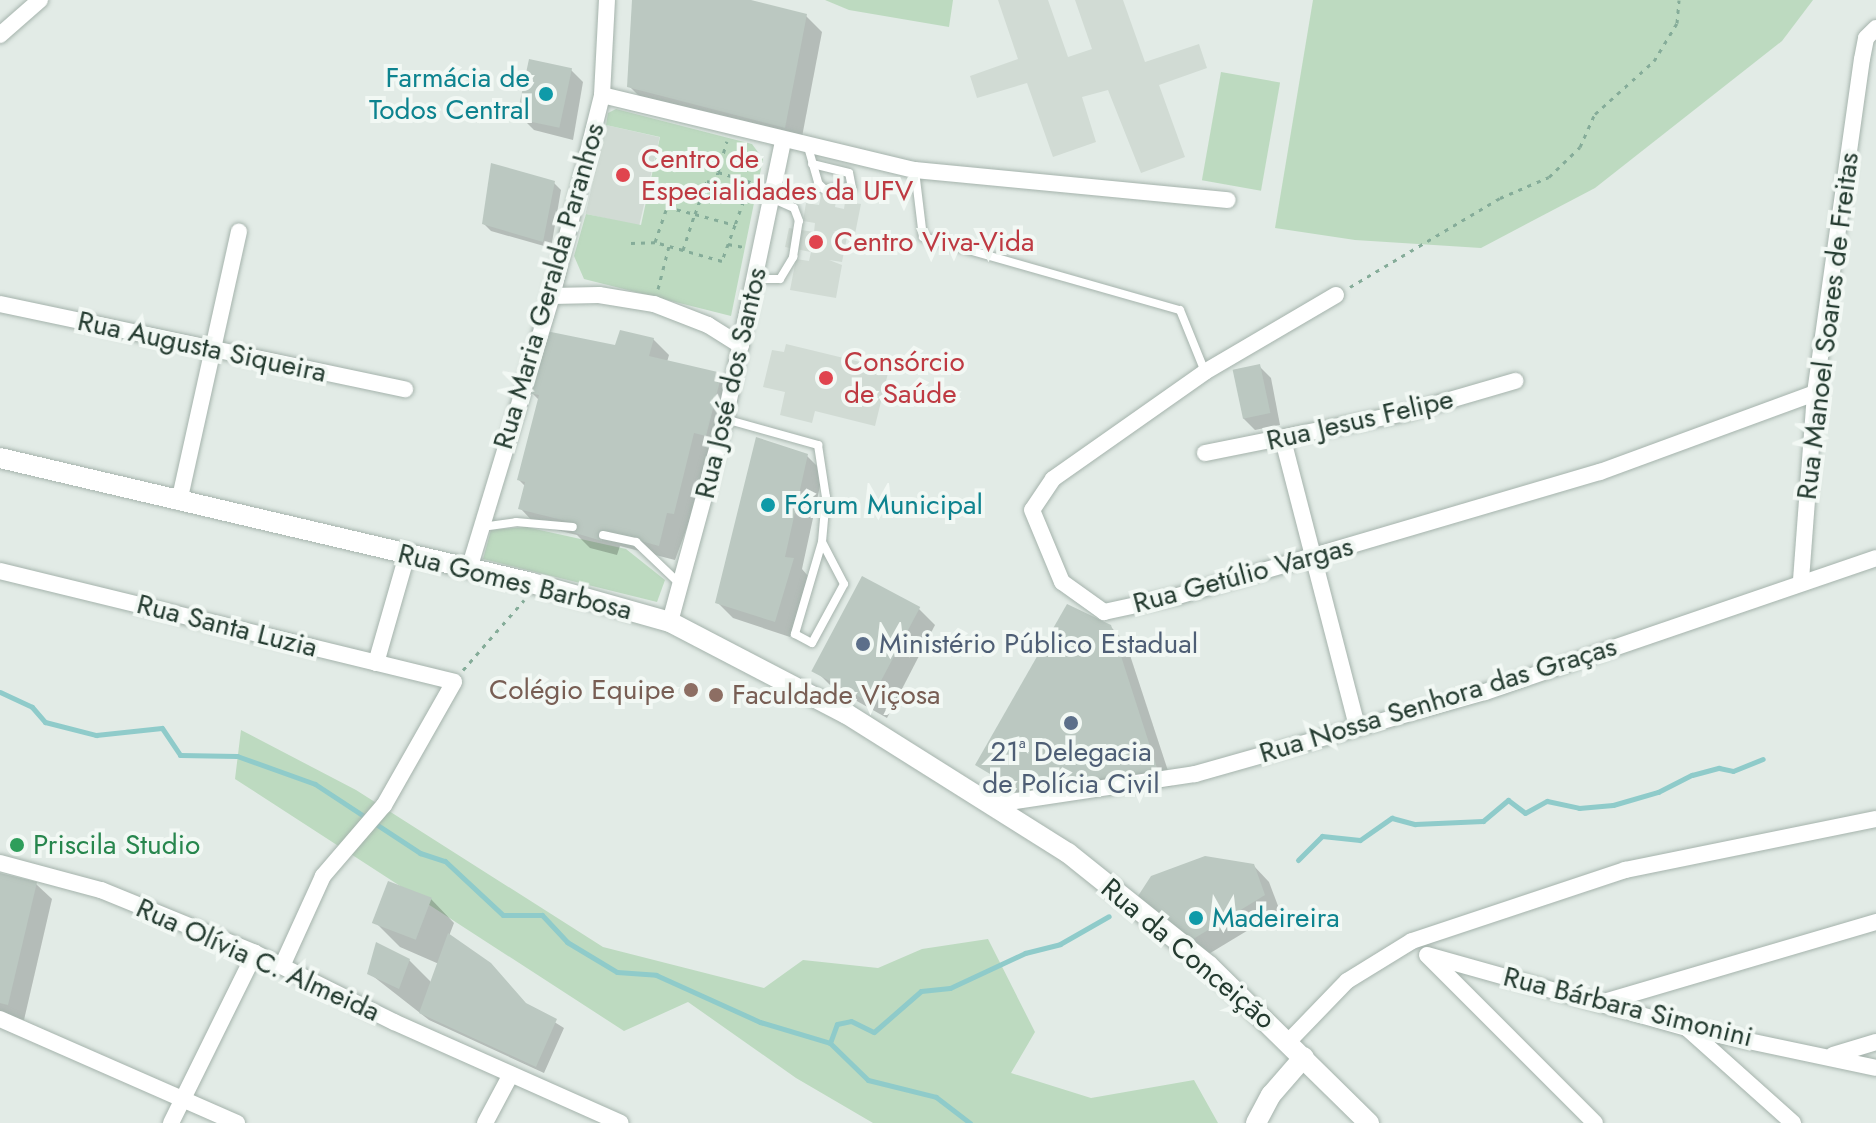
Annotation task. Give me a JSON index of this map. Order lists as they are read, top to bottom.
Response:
{
  "streets": {
    "street": [
      "Rua Maria Geralda Paranhos",
      "Rua Manoel Soares de Freitas",
      "Rua Augusta Siqueira",
      "Rua José dos Santos",
      "Rua Jesus Felipe",
      "Rua Getúlio Vargas",
      "Rua Gomes Barbosa",
      "Rua Santa Luzia",
      "Rua Nossa Senhora das Graças",
      "Rua da Conceição",
      "Rua Olívia C. Almeida",
      "Rua Bárbara Simonini"
    ]
  },
  "crossings": [
    ["Rua Maria Geralda Paranhos", "Rua Gomes Barbosa"],
    ["Rua Manoel Soares de Freitas", "Rua Getúlio Vargas"],
    ["Rua Manoel Soares de Freitas", "Rua Nossa Senhora das Graças"],
    ["Rua José dos Santos", "Rua Gomes Barbosa"],
    ["Rua Gomes Barbosa", "Rua Nossa Senhora das Graças"],
    ["Rua Gomes Barbosa", "Rua da Conceição"],
    ["Rua Nossa Senhora das Graças", "Rua da Conceição"]
  ],
  "places": [
    "Farmácia de Todos Central",
    "Centro de Especialidades da UFV",
    "Centro Viva-Vida",
    "Consórcio de Saúde",
    "Fórum Municipal",
    "Ministério Público Estadual",
    "Colégio Equipe",
    "Faculdade Viçosa",
    "21ª Delegacia de Polícia Civil",
    "Priscila Studio",
    "Madeireira"
  ]
}
